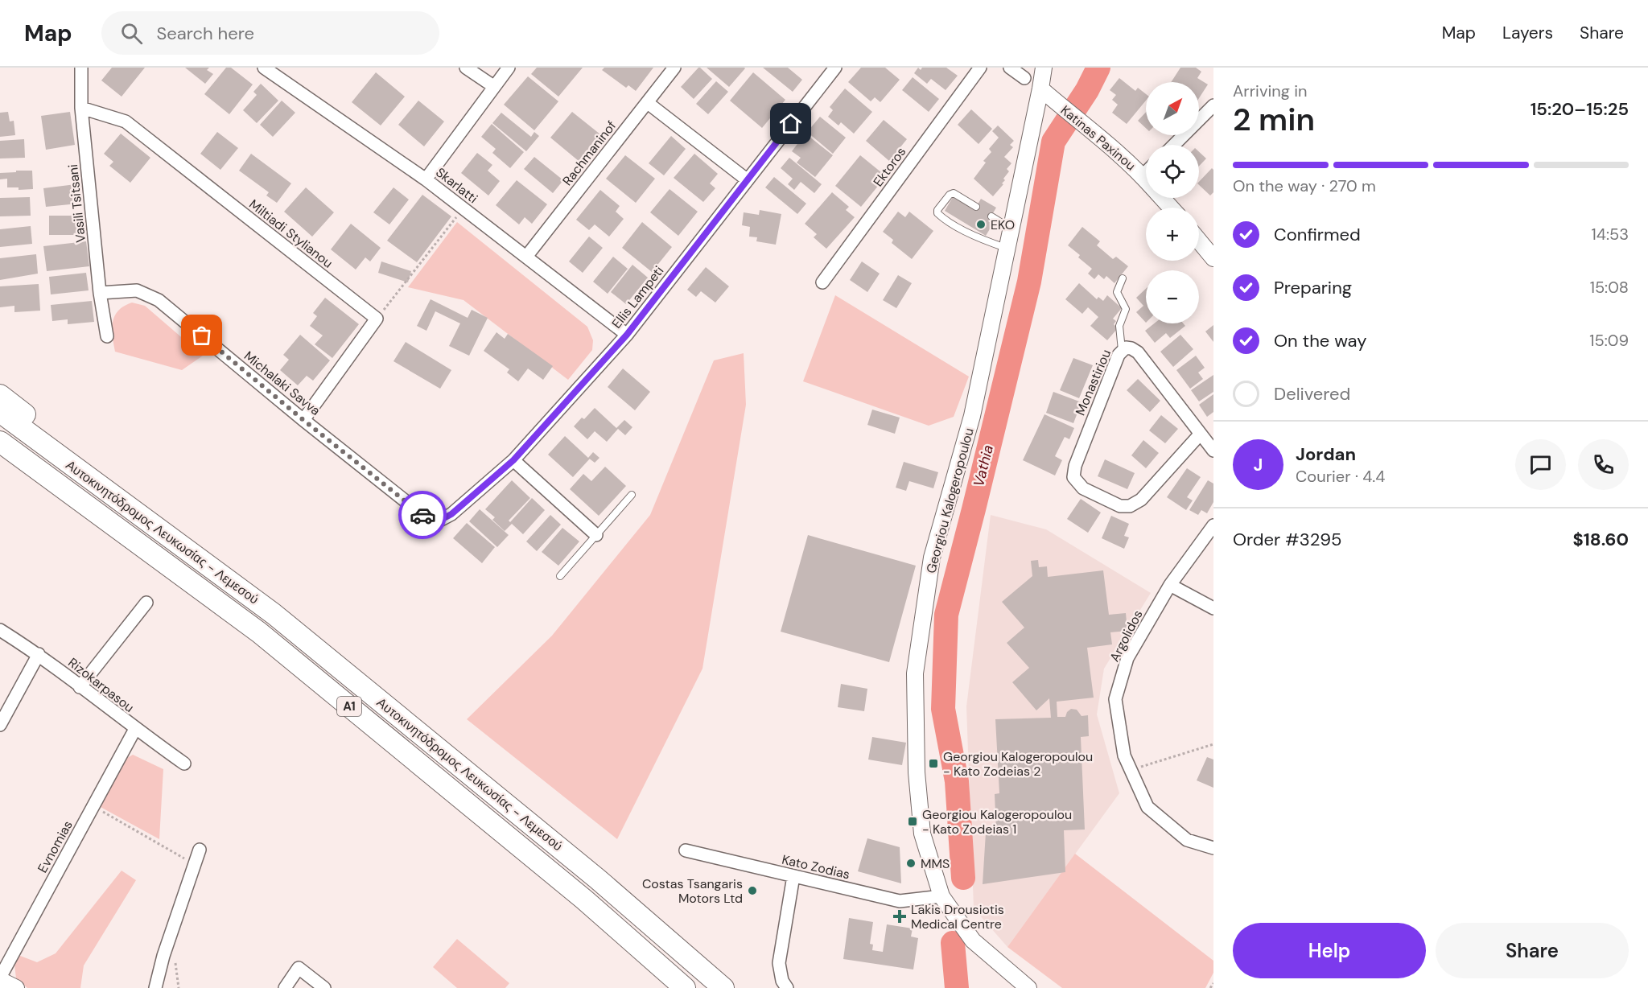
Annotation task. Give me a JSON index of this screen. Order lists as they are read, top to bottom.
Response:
{
  "streets": {
    "highway": ["Αυτοκινητόδρομος Λευκωσίας - Λεμεσού", "A1"],
    "street": [
      "Katinas Paxinou",
      "Rachmaninof",
      "Ektoros",
      "Skarlatti",
      "Vasili Tsitsani",
      "Miltiadi Stylianou",
      "Ellis Lampeti",
      "Monastiriou",
      "Michalaki Savva",
      "Georgiou Kalogeropoulou",
      "Argolidos",
      "Rizokarpasou",
      "Evnomias",
      "Kato Zodias"
    ]
  },
  "crossings": [
    ["Katinas Paxinou", "Georgiou Kalogeropoulou"],
    ["Rachmaninof", "Skarlatti"],
    ["Skarlatti", "Ellis Lampeti"],
    ["Vasili Tsitsani", "Miltiadi Stylianou"],
    ["Vasili Tsitsani", "Michalaki Savva"],
    ["Ellis Lampeti", "Michalaki Savva"],
    ["Georgiou Kalogeropoulou", "Kato Zodias"],
    ["Rizokarpasou", "Evnomias"]
  ],
  "water": ["Vathia"],
  "places": {
    "other": ["EKO", "MMS", "Costas Tsangaris Motors Ltd"],
    "transit": ["Georgiou Kalogeropoulou - Kato Zodeias 2", "Georgiou Kalogeropoulou - Kato Zodeias 1"],
    "health": ["Lakis Drousiotis Medical Centre"]
  },
  "north": "top right",
  "page": {
    "header": "Map",
    "search": "Search here",
    "nav": ["Map", "Layers", "Share"],
    "heading": ["2 min", "Arriving in", "15:20–15:25"],
    "panel": [
      "Jordan",
      "Courier · 4.4",
      "Order #3295",
      "$18.60"
    ],
    "map_buttons": ["+", "−"],
    "bar": "On the way · 270 m",
    "list": [
      ["Confirmed", "14:53"],
      ["Preparing", "15:08"],
      ["On the way", "15:09"],
      "Delivered"
    ],
    "round": "J",
    "buttons": ["Help", "Share"]
  }
}
